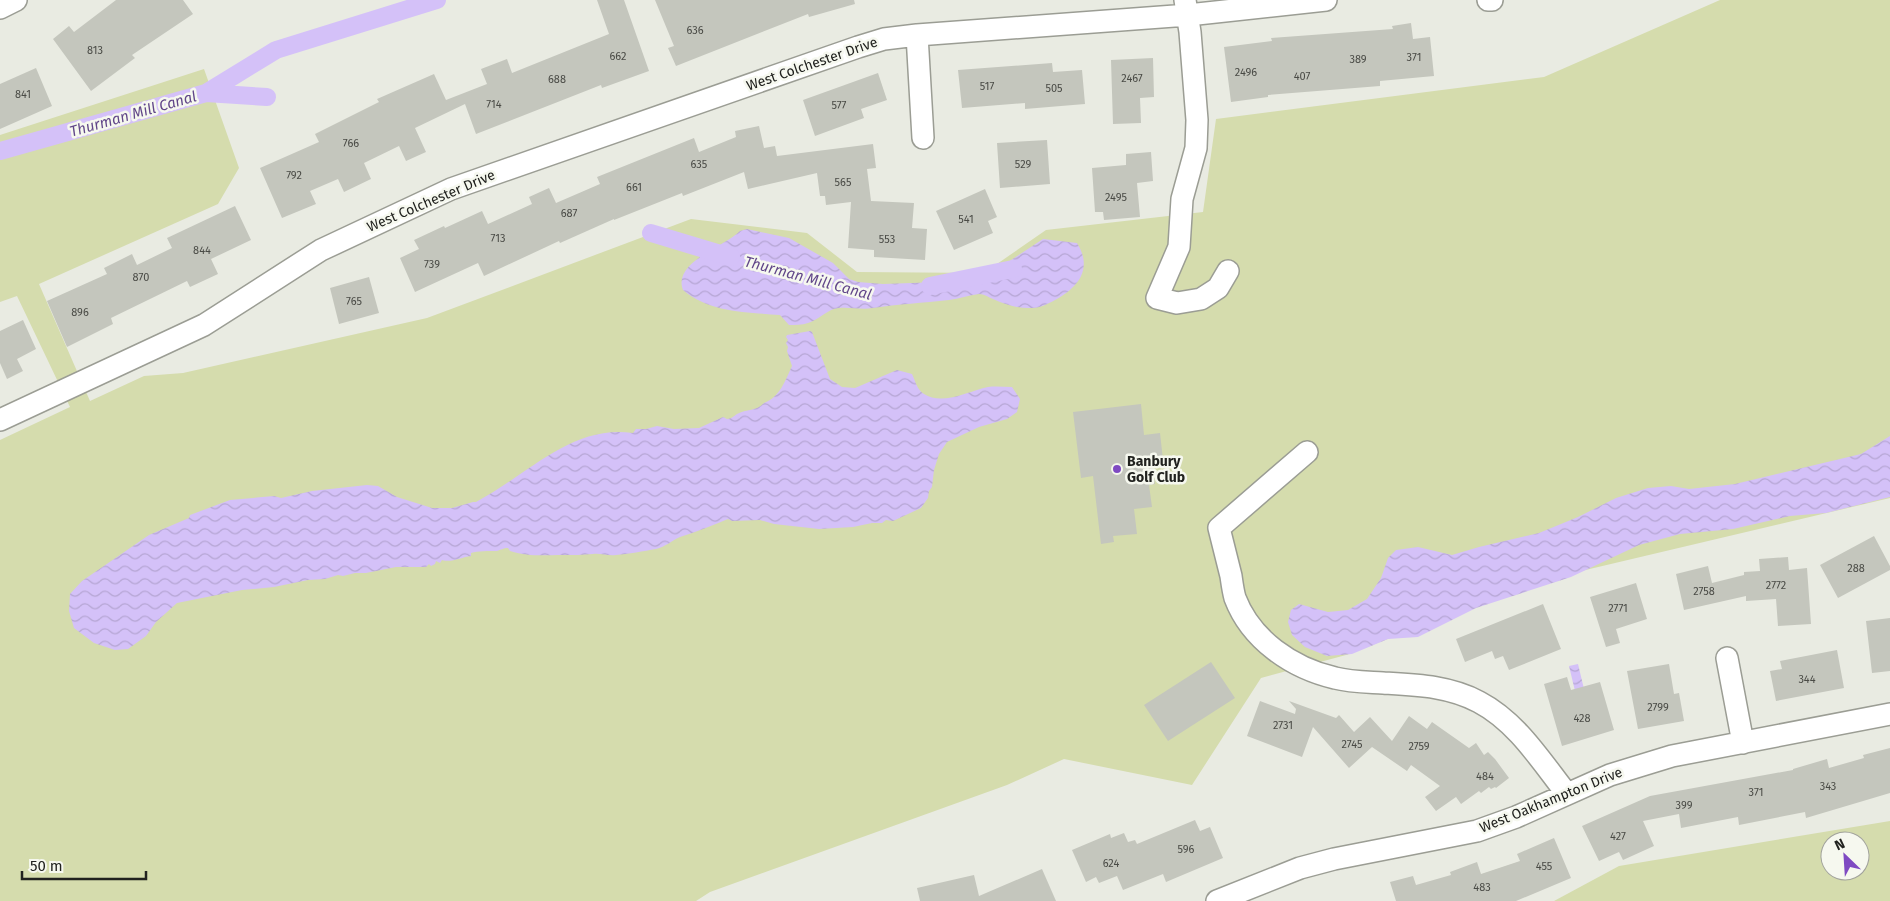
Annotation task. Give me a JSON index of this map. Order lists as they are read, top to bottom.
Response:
{
  "streets": {
    "street": ["West Colchester Drive", "West Oakhampton Drive"]
  },
  "water": ["Thurman Mill Canal"],
  "places": ["Banbury Golf Club"],
  "house_numbers": [
    "636",
    "813",
    "662",
    "371",
    "389",
    "2496",
    "407",
    "2467",
    "688",
    "517",
    "505",
    "841",
    "714",
    "577",
    "766",
    "635",
    "529",
    "792",
    "565",
    "661",
    "2495",
    "687",
    "541",
    "713",
    "553",
    "844",
    "739",
    "870",
    "765",
    "896",
    "288",
    "2772",
    "2758",
    "2771",
    "344",
    "2799",
    "428",
    "2731",
    "2745",
    "2759",
    "484",
    "343",
    "371",
    "399",
    "427",
    "596",
    "624",
    "455",
    "483"
  ],
  "scale_bar": "50 m",
  "north": "top left"
}
